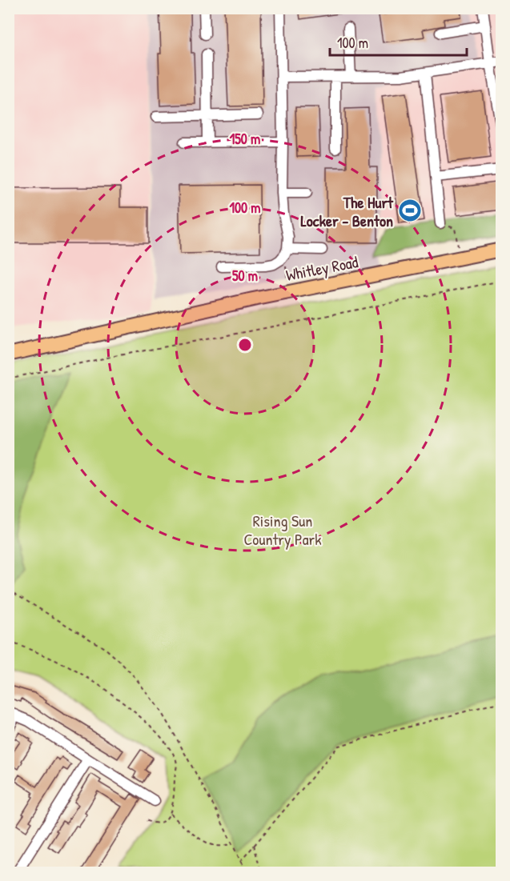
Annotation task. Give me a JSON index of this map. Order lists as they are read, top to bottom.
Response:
{
  "streets": {
    "main road": ["Whitley Road"]
  },
  "parks": ["Rising Sun Country Park"],
  "places": {
    "sports": ["The Hurt Locker - Benton"]
  },
  "scale_bar": "100 m",
  "rings": ["150 m", "100 m", "50 m"]
}
